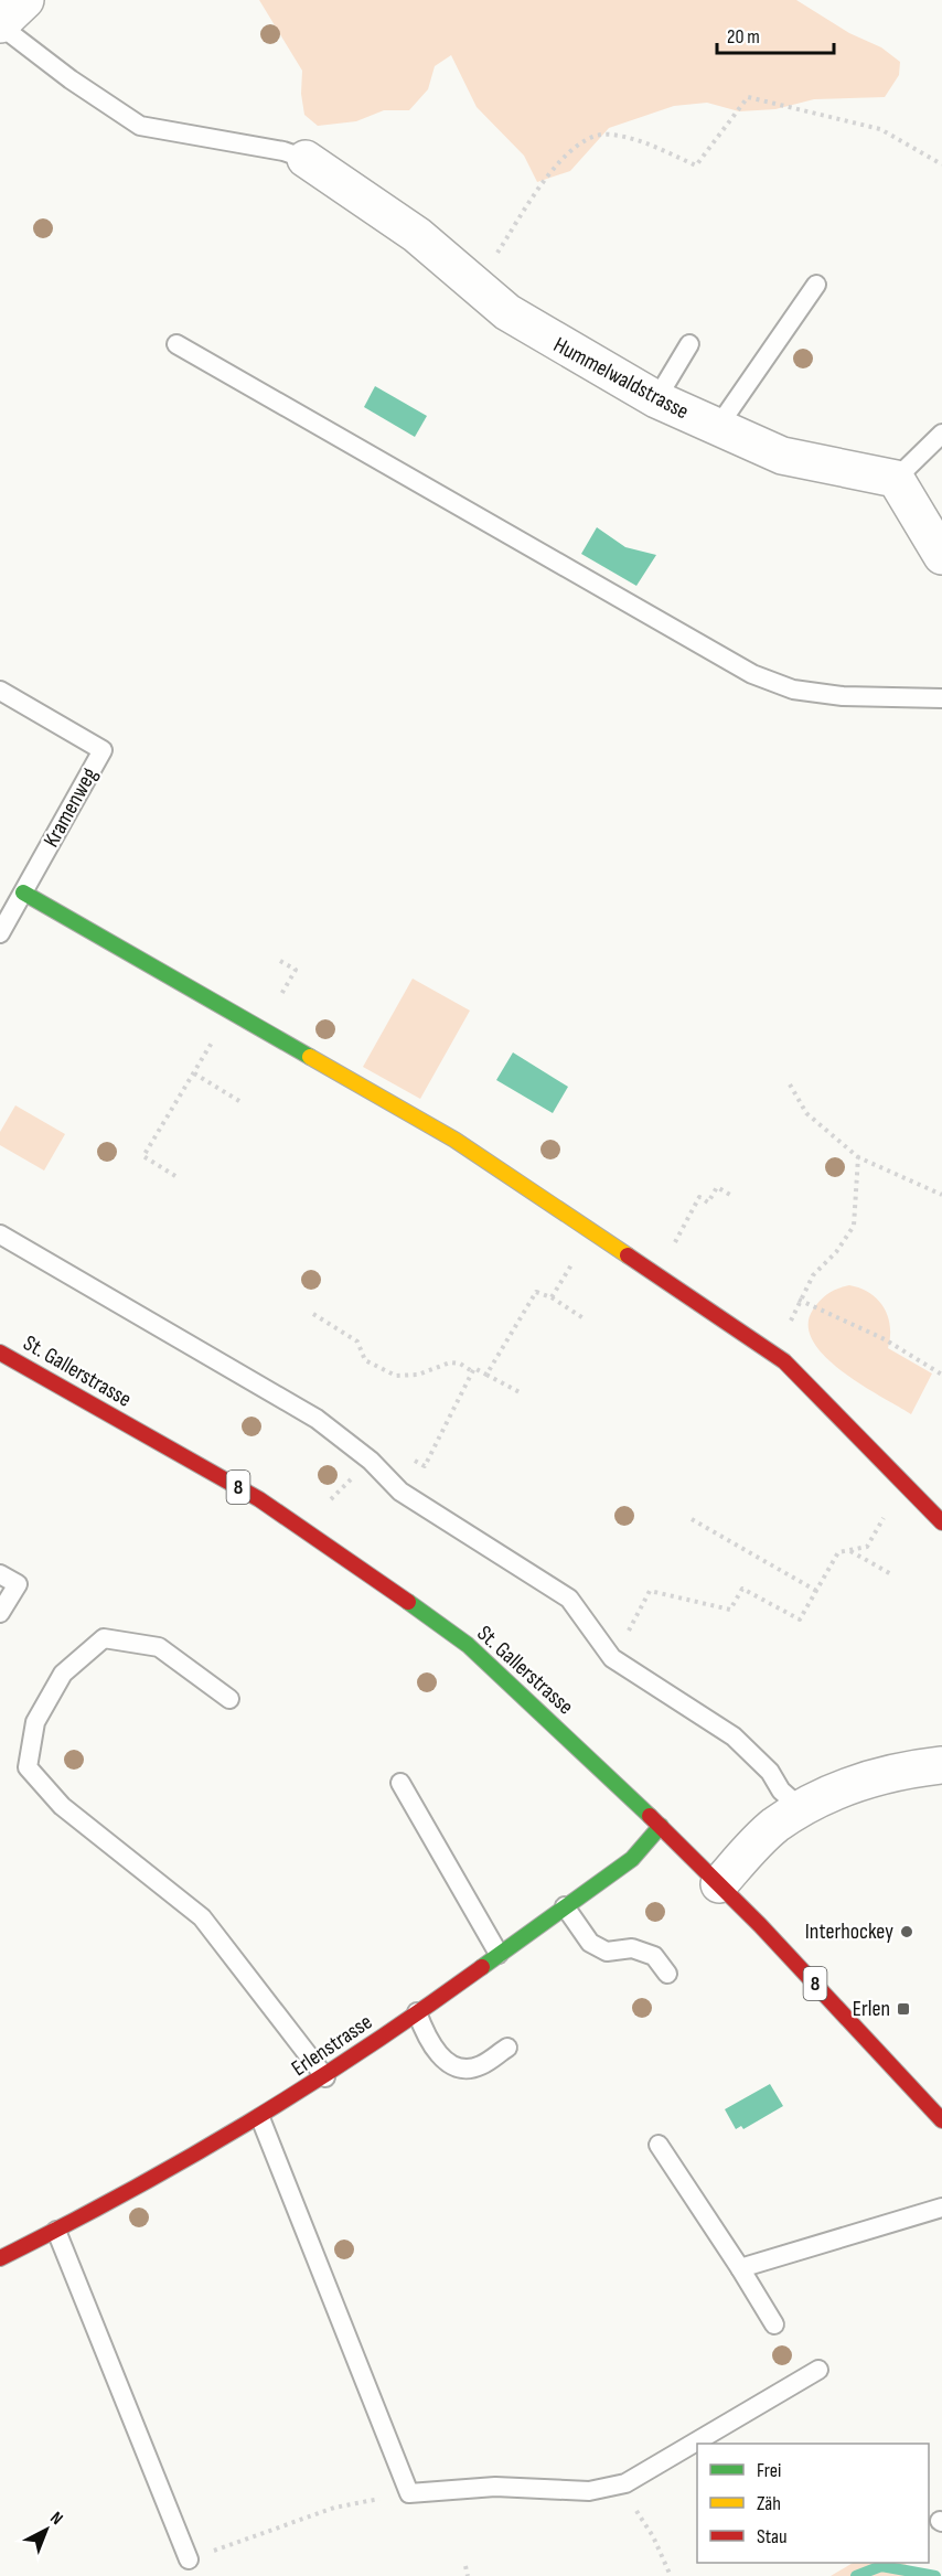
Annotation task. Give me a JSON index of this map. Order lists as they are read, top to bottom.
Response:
{
  "streets": {
    "street": [
      "Hummelwaldstrasse",
      "St. Gallerstrasse",
      "8",
      "Erlenstrasse"
    ],
    "lane": ["Kramenweg"]
  },
  "crossings": [
    ["St. Gallerstrasse", "Erlenstrasse"]
  ],
  "places": {
    "other": ["Interhockey"],
    "transit": ["Erlen"]
  },
  "legend": ["Frei", "Zäh", "Stau"],
  "scale_bar": "20 m",
  "north": "top right"
}
